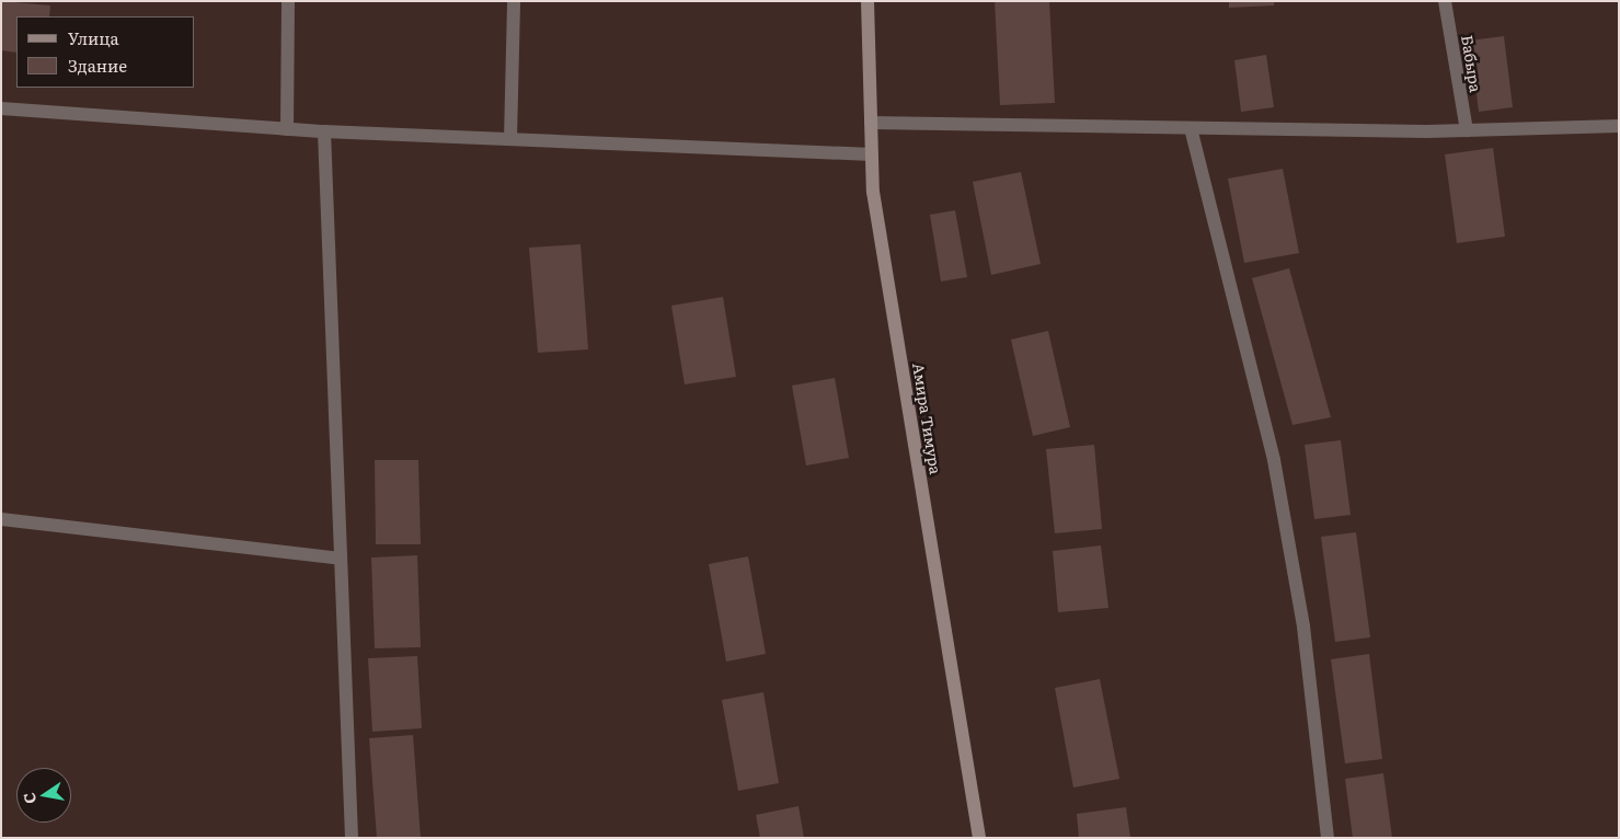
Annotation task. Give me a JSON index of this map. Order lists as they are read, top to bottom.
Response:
{
  "streets": {
    "street": ["Бабыра", "Амира Тимура"]
  },
  "legend": ["Улица", "Здание"],
  "north": "left"
}
